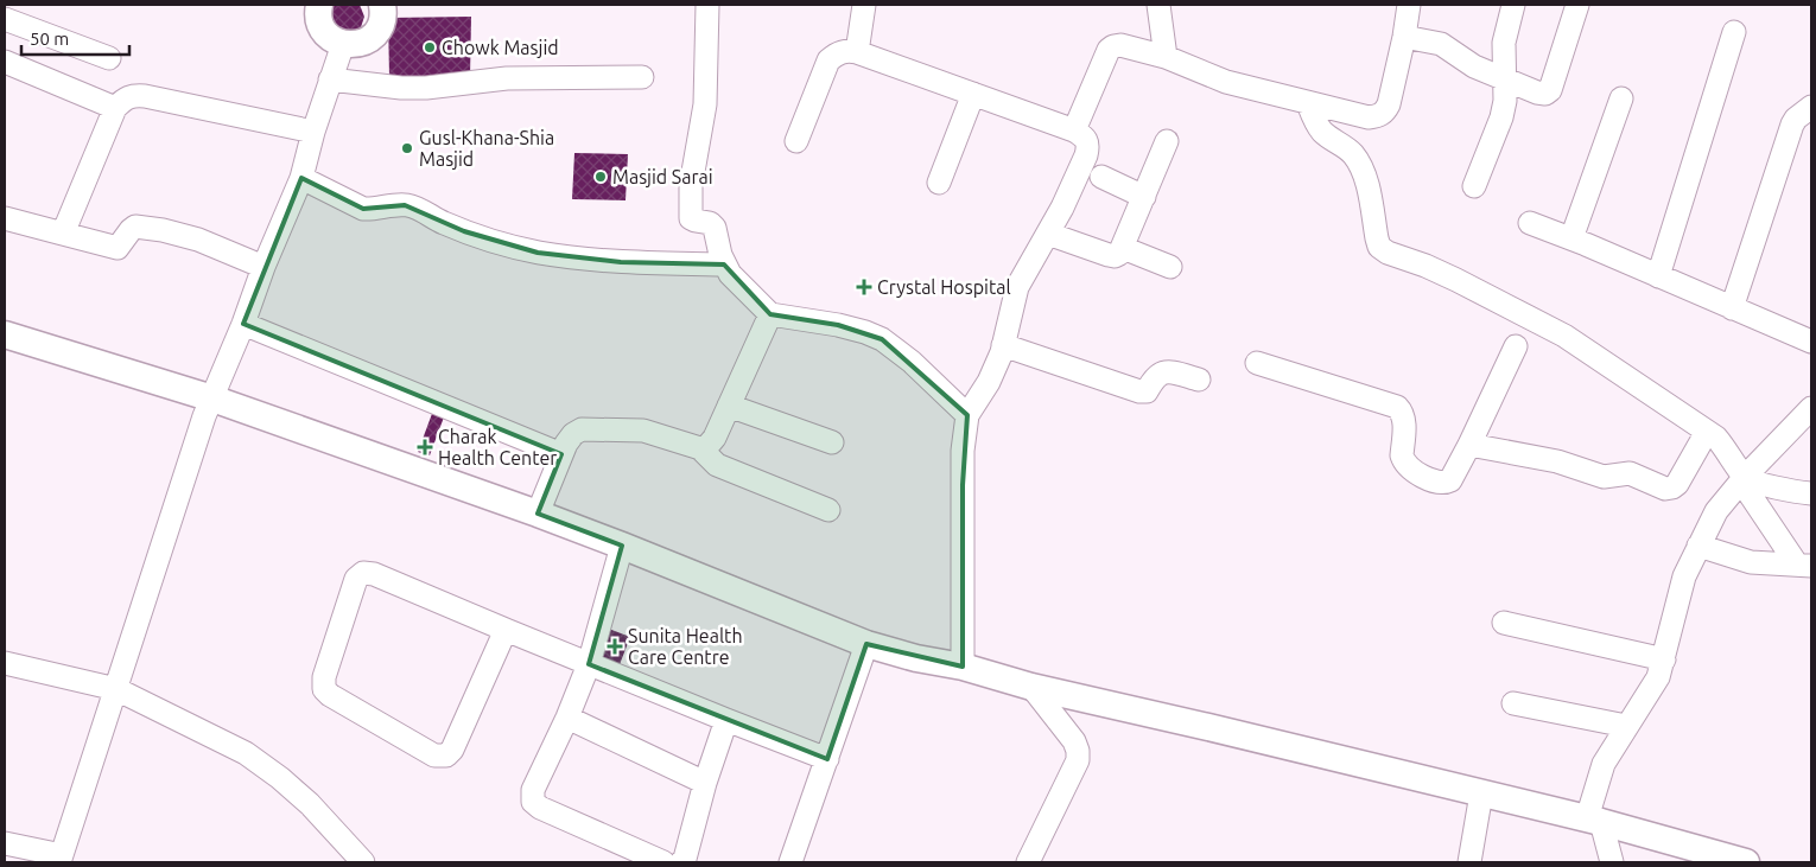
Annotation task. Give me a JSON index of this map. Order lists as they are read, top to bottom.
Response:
{
  "places": {
    "other": ["Chowk Masjid", "Gusl-Khana-Shia Masjid", "Masjid Sarai"],
    "health": ["Crystal Hospital", "Charak Health Center", "Sunita Health Care Centre"]
  },
  "scale_bar": "50 m"
}
